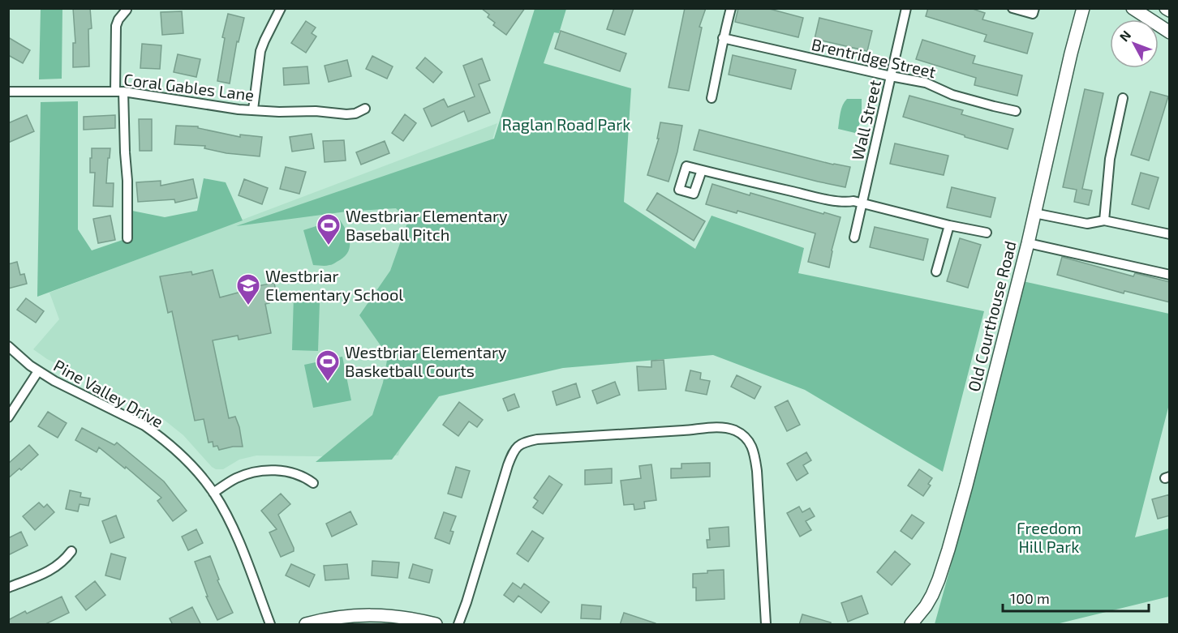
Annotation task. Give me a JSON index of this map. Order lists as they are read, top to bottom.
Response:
{
  "streets": {
    "street": [
      "Brentridge Street",
      "Coral Gables Lane",
      "Wall Street",
      "Old Courthouse Road",
      "Pine Valley Drive"
    ]
  },
  "crossings": [
    ["Brentridge Street", "Wall Street"]
  ],
  "parks": ["Raglan Road Park", "Freedom Hill Park"],
  "places": {
    "sports": ["Westbriar Elementary Baseball Pitch", "Westbriar Elementary Basketball Courts"],
    "school or university": ["Westbriar Elementary School"]
  },
  "scale_bar": "100 m",
  "north": "top left"
}
